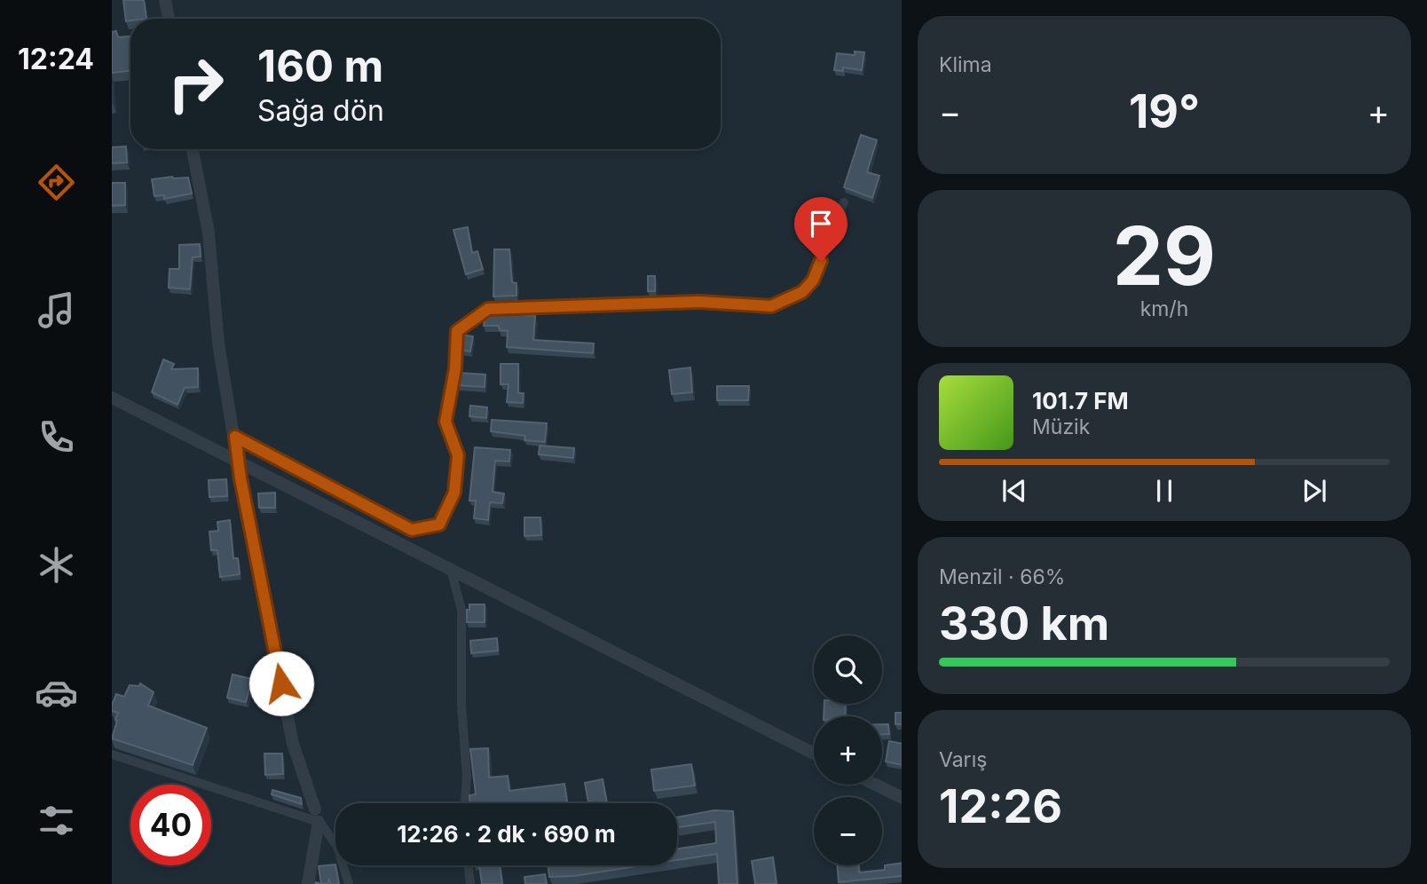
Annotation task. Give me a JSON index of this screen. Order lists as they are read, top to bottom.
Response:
{
  "page": {
    "tabs": "12:24",
    "tile": [
      "Klima",
      ["29", "km/h"],
      ["Menzil · 66%", "330 km"],
      ["Varış", "12:26"]
    ],
    "turn": ["160 m", "Sağa dön"],
    "heat": ["−", "19°", "+"],
    "song": ["101.7 FM", "Müzik"],
    "map_buttons": ["+", "−"],
    "limit": "40",
    "trip": "12:26 · 2 dk · 690 m"
  }
}
